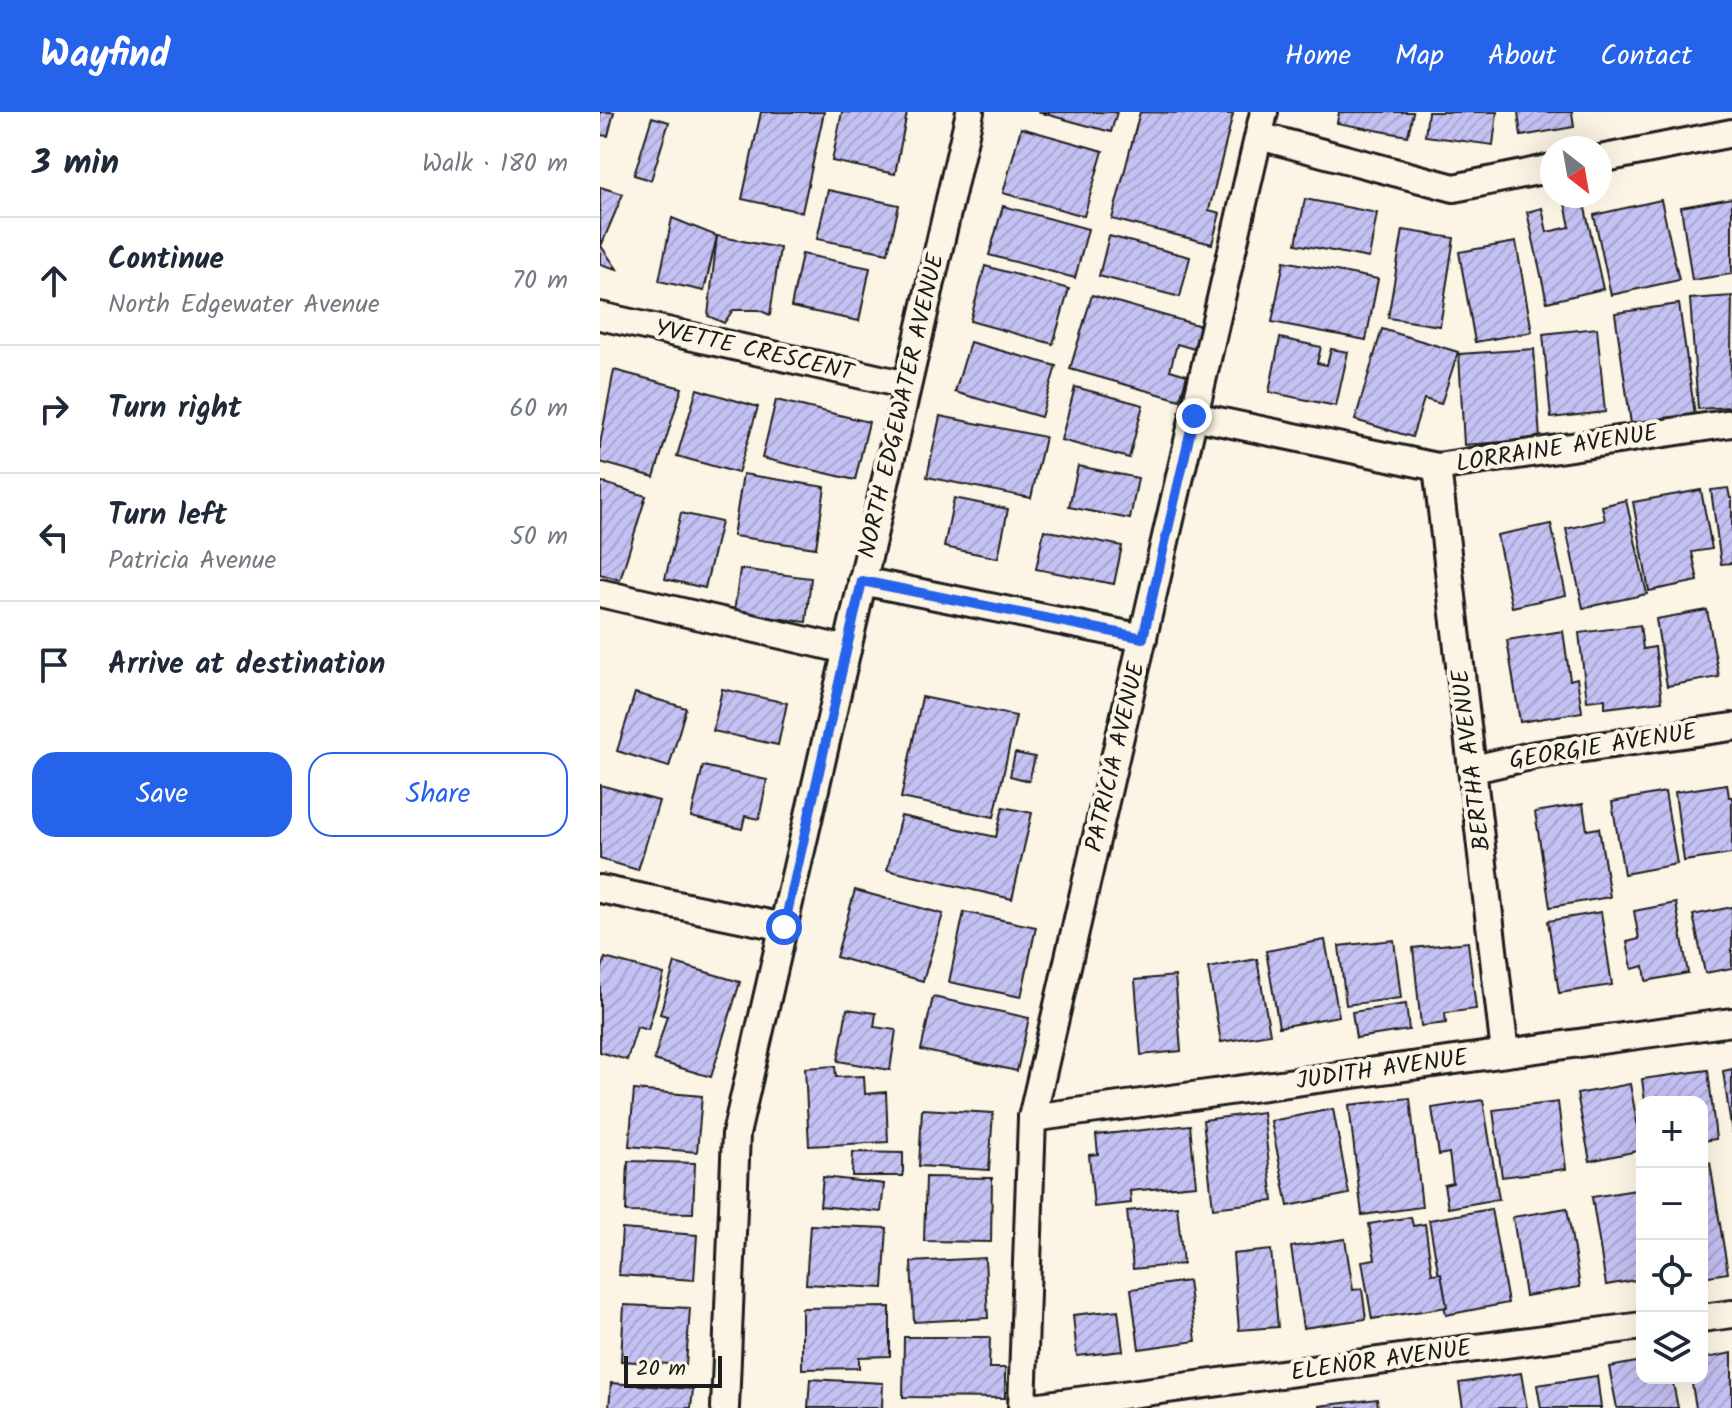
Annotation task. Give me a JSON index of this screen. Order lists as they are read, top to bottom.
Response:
{
  "streets": {
    "street": [
      "YVETTE CRESCENT",
      "NORTH EDGEWATER AVENUE",
      "LORRAINE AVENUE",
      "GEORGIE AVENUE",
      "PATRICIA AVENUE",
      "BERTHA AVENUE",
      "JUDITH AVENUE",
      "ELENOR AVENUE"
    ]
  },
  "crossings": [
    ["YVETTE CRESCENT", "NORTH EDGEWATER AVENUE"],
    ["LORRAINE AVENUE", "PATRICIA AVENUE"],
    ["LORRAINE AVENUE", "BERTHA AVENUE"],
    ["GEORGIE AVENUE", "BERTHA AVENUE"],
    ["PATRICIA AVENUE", "JUDITH AVENUE"],
    ["PATRICIA AVENUE", "ELENOR AVENUE"],
    ["BERTHA AVENUE", "JUDITH AVENUE"]
  ],
  "scale_bar": "20 m",
  "north": "bottom right",
  "page": {
    "header": "Wayfind",
    "nav": [
      "Home",
      "Map",
      "About",
      "Contact"
    ],
    "heading": ["3 min", "Walk · 180 m"],
    "list": [
      ["Continue", "North Edgewater Avenue", "70 m"],
      ["Turn right", "60 m"],
      ["Turn left", "Patricia Avenue", "50 m"],
      "Arrive at destination"
    ],
    "buttons": ["Save", "Share"],
    "map_buttons": ["+", "−"],
    "scale": "20 m"
  }
}
